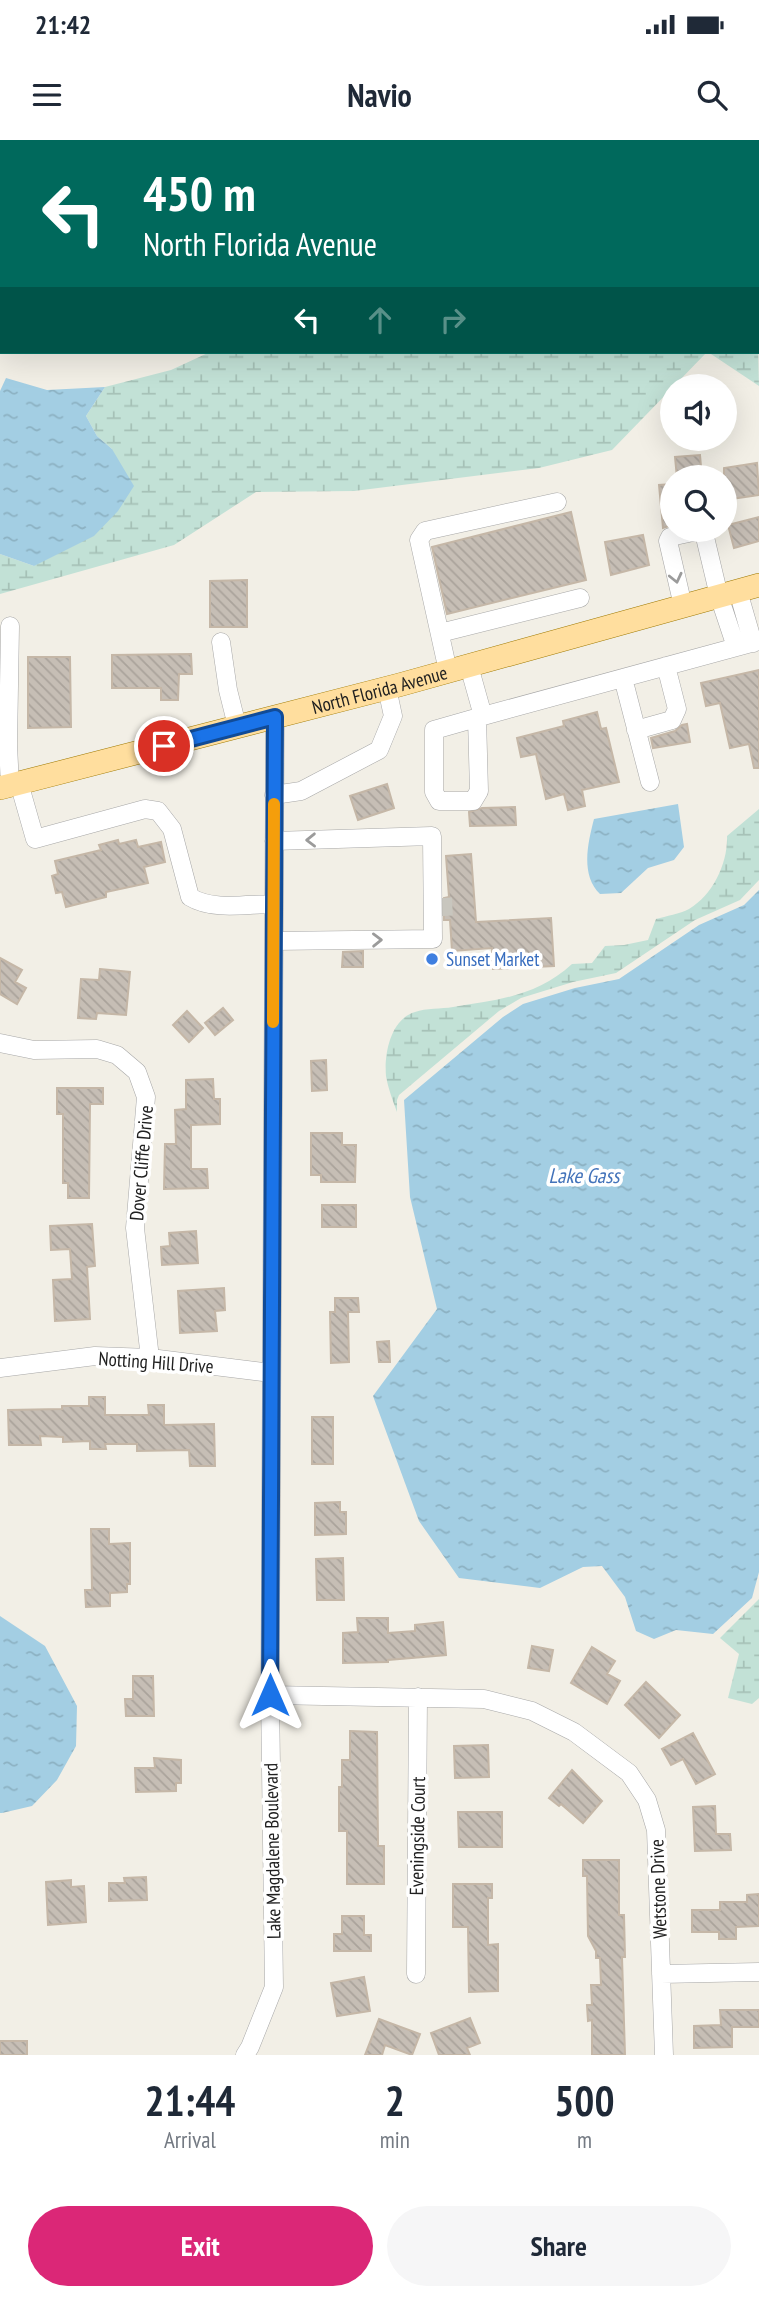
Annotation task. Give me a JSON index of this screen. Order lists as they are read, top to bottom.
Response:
{
  "streets": {
    "main road": ["North Florida Avenue"],
    "street": [
      "Dover Cliffe Drive",
      "Notting Hill Drive",
      "Eveningside Court",
      "Lake Magdalene Boulevard",
      "Wetstone Drive"
    ]
  },
  "crossings": [
    ["North Florida Avenue", "Lake Magdalene Boulevard"],
    ["Dover Cliffe Drive", "Notting Hill Drive"],
    ["Notting Hill Drive", "Lake Magdalene Boulevard"],
    ["Eveningside Court", "Wetstone Drive"],
    ["Lake Magdalene Boulevard", "Wetstone Drive"]
  ],
  "water": ["Lake Gass"],
  "places": ["Sunset Market"],
  "page": {
    "status": "21:42",
    "header": "Navio",
    "turn": ["450 m", "North Florida Avenue"],
    "eta": [
      "21:44",
      "Arrival",
      "2",
      "min",
      "500",
      "m"
    ],
    "buttons": ["Exit", "Share"]
  }
}
